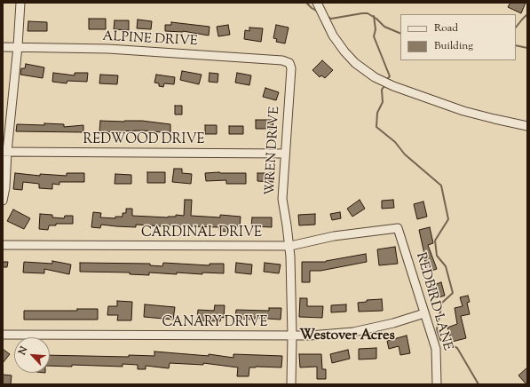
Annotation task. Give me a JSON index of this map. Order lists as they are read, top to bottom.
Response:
{
  "streets": {
    "street": [
      "ALPINE DRIVE",
      "REDWOOD DRIVE",
      "WREN DRIVE",
      "CARDINAL DRIVE",
      "REDBIRD LANE",
      "CANARY DRIVE"
    ]
  },
  "crossings": [
    ["ALPINE DRIVE", "WREN DRIVE"],
    ["REDWOOD DRIVE", "WREN DRIVE"],
    ["WREN DRIVE", "CARDINAL DRIVE"],
    ["WREN DRIVE", "CANARY DRIVE"],
    ["CARDINAL DRIVE", "REDBIRD LANE"],
    ["REDBIRD LANE", "CANARY DRIVE"]
  ],
  "districts": ["Westover Acres"],
  "legend": ["Road", "Building"],
  "north": "top left"
}
